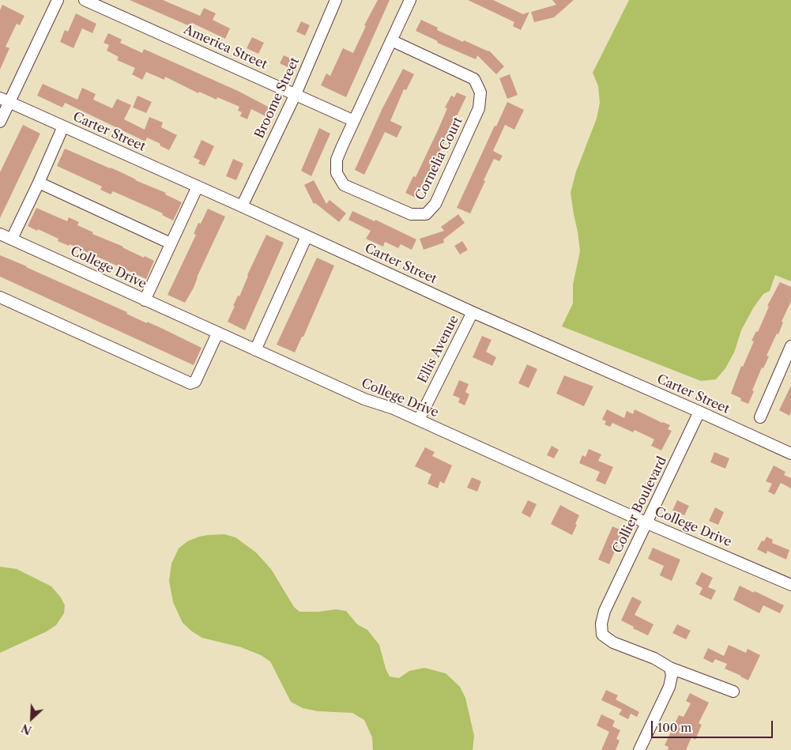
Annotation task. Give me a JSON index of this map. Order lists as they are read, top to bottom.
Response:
{
  "streets": {
    "street": [
      "America Street",
      "Broome Street",
      "Carter Street",
      "Cornelia Court",
      "College Drive",
      "Ellis Avenue",
      "Collier Boulevard"
    ]
  },
  "crossings": [
    ["America Street", "Broome Street"],
    ["America Street", "Cornelia Court"],
    ["Broome Street", "Carter Street"],
    ["Carter Street", "Ellis Avenue"],
    ["Carter Street", "Collier Boulevard"],
    ["College Drive", "Ellis Avenue"],
    ["College Drive", "Collier Boulevard"]
  ],
  "scale_bar": "100 m",
  "north": "bottom left"
}
